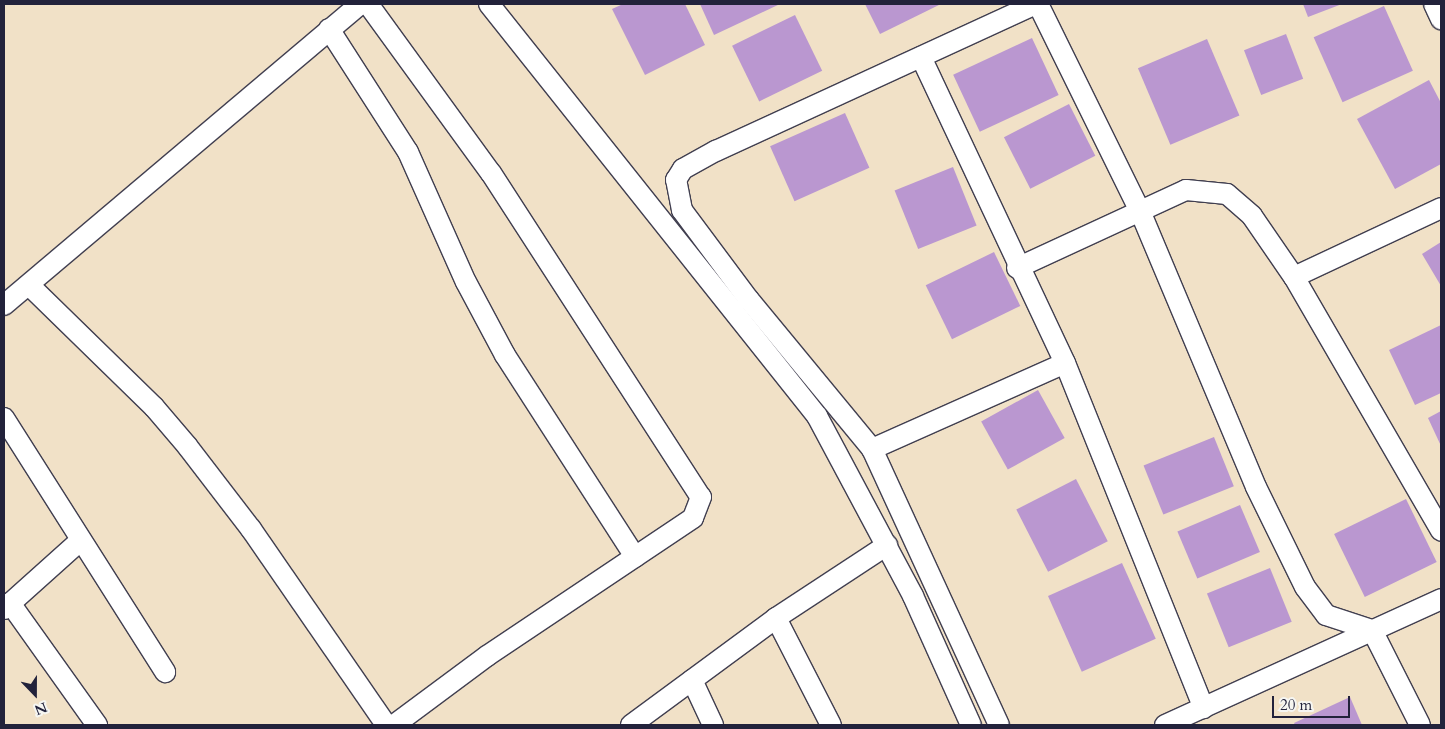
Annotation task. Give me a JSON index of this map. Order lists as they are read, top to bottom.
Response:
{
  "scale_bar": "20 m",
  "north": "bottom"
}
